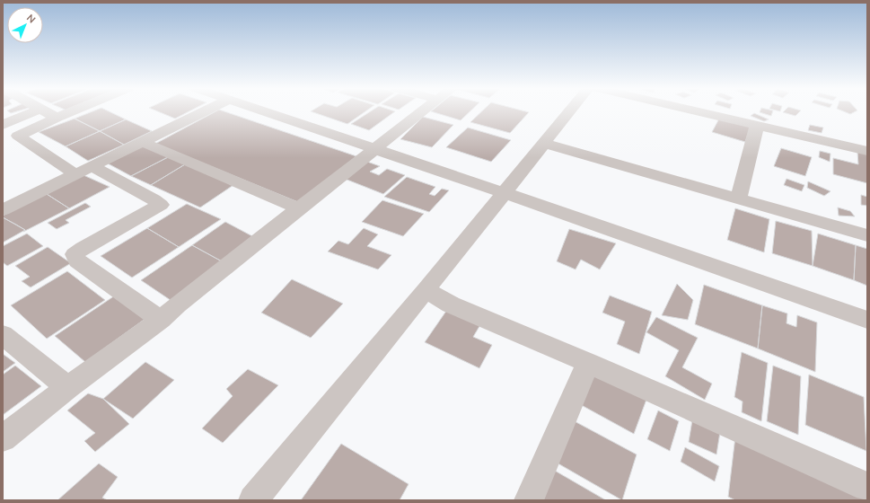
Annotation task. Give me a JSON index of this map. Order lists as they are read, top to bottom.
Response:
{
  "north": "top right"
}
